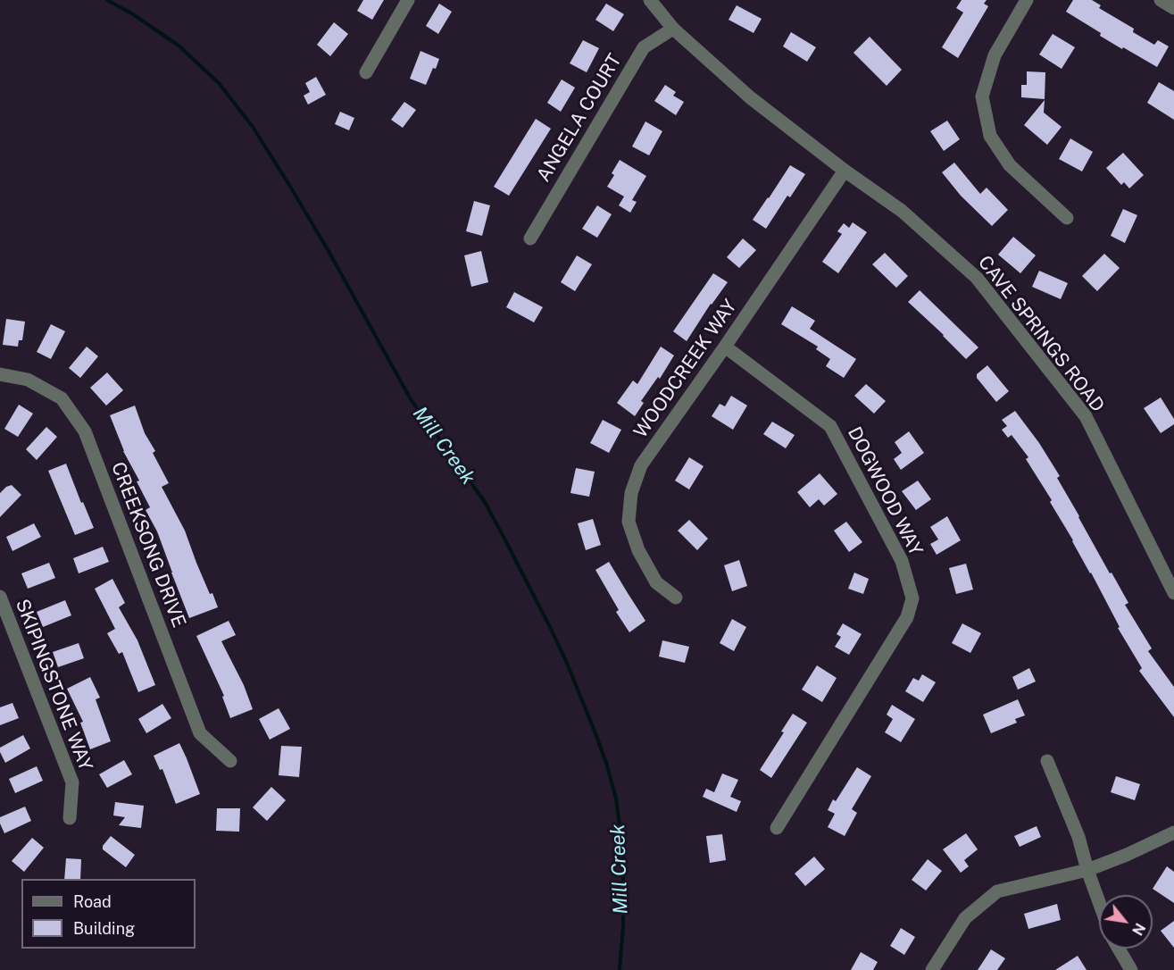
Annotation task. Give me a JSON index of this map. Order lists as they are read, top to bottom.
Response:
{
  "streets": {
    "street": [
      "ANGELA COURT",
      "CAVE SPRINGS ROAD",
      "WOODCREEK WAY",
      "DOGWOOD WAY",
      "CREEKSONG DRIVE",
      "SKIPINGSTONE WAY"
    ]
  },
  "crossings": [
    ["ANGELA COURT", "CAVE SPRINGS ROAD"],
    ["CAVE SPRINGS ROAD", "WOODCREEK WAY"],
    ["WOODCREEK WAY", "DOGWOOD WAY"]
  ],
  "water": ["Mill Creek"],
  "legend": ["Road", "Building"],
  "north": "bottom right"
}
